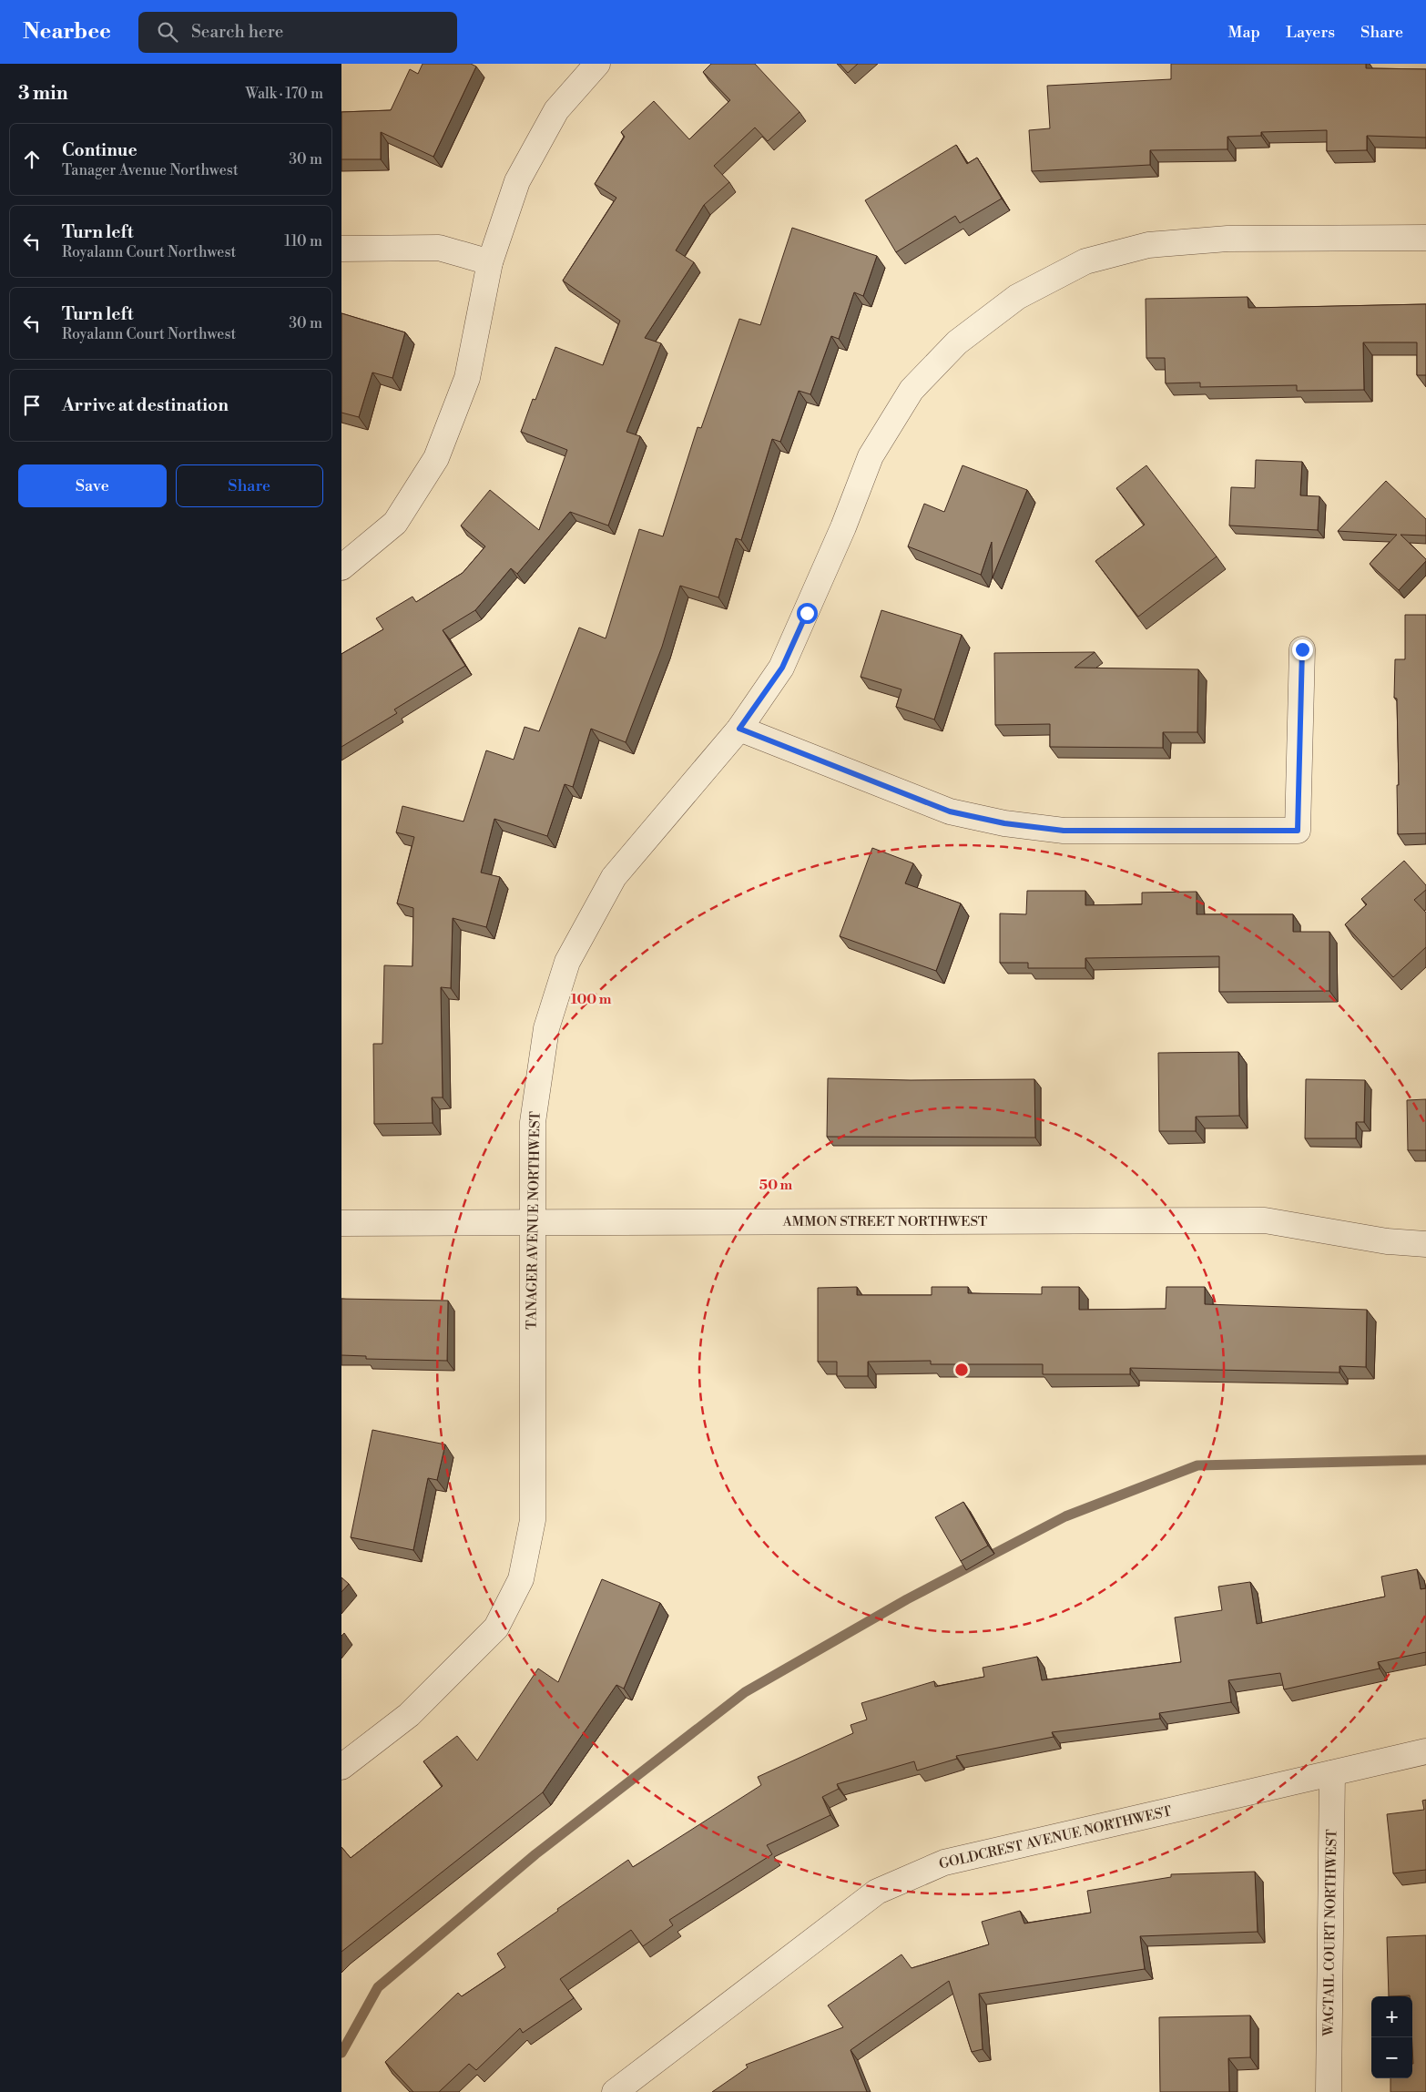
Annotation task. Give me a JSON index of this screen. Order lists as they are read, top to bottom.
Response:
{
  "streets": {
    "street": [
      "TANAGER AVENUE NORTHWEST",
      "AMMON STREET NORTHWEST",
      "GOLDCREST AVENUE NORTHWEST",
      "WAGTAIL COURT NORTHWEST"
    ]
  },
  "crossings": [
    ["TANAGER AVENUE NORTHWEST", "AMMON STREET NORTHWEST"],
    ["GOLDCREST AVENUE NORTHWEST", "WAGTAIL COURT NORTHWEST"]
  ],
  "page": {
    "header": "Nearbee",
    "search": "Search here",
    "nav": ["Map", "Layers", "Share"],
    "heading": ["3 min", "Walk · 170 m"],
    "list": [
      ["Continue", "Tanager Avenue Northwest", "30 m"],
      ["Turn left", "Royalann Court Northwest", "110 m"],
      ["Turn left", "Royalann Court Northwest", "30 m"],
      "Arrive at destination"
    ],
    "buttons": ["Save", "Share"],
    "map_buttons": ["+", "−"]
  },
  "rings": ["100 m", "50 m"]
}
